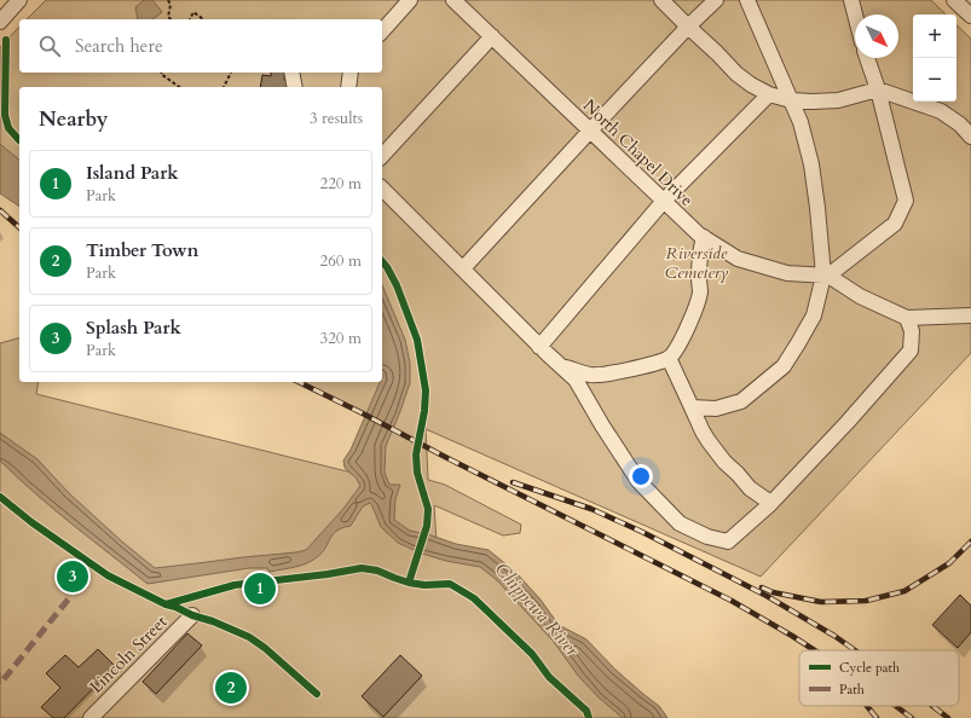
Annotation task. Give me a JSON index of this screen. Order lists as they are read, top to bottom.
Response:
{
  "streets": {
    "street": ["North Chapel Drive", "Lincoln Street"]
  },
  "water": ["Chippewa River"],
  "parks": ["Riverside Cemetery"],
  "legend": ["Cycle path", "Path"],
  "north": "bottom right",
  "page": {
    "map_buttons": ["+", "−"],
    "search": "Search here",
    "heading": ["Nearby", "3 results"],
    "list": [
      {
        "mark": "1",
        "name": "Island Park",
        "note": "Park",
        "value": "220 m"
      },
      {
        "mark": "2",
        "name": "Timber Town",
        "note": "Park",
        "value": "260 m"
      },
      {
        "mark": "3",
        "name": "Splash Park",
        "note": "Park",
        "value": "320 m"
      }
    ],
    "pins": ["3", "1", "2"]
  }
}
